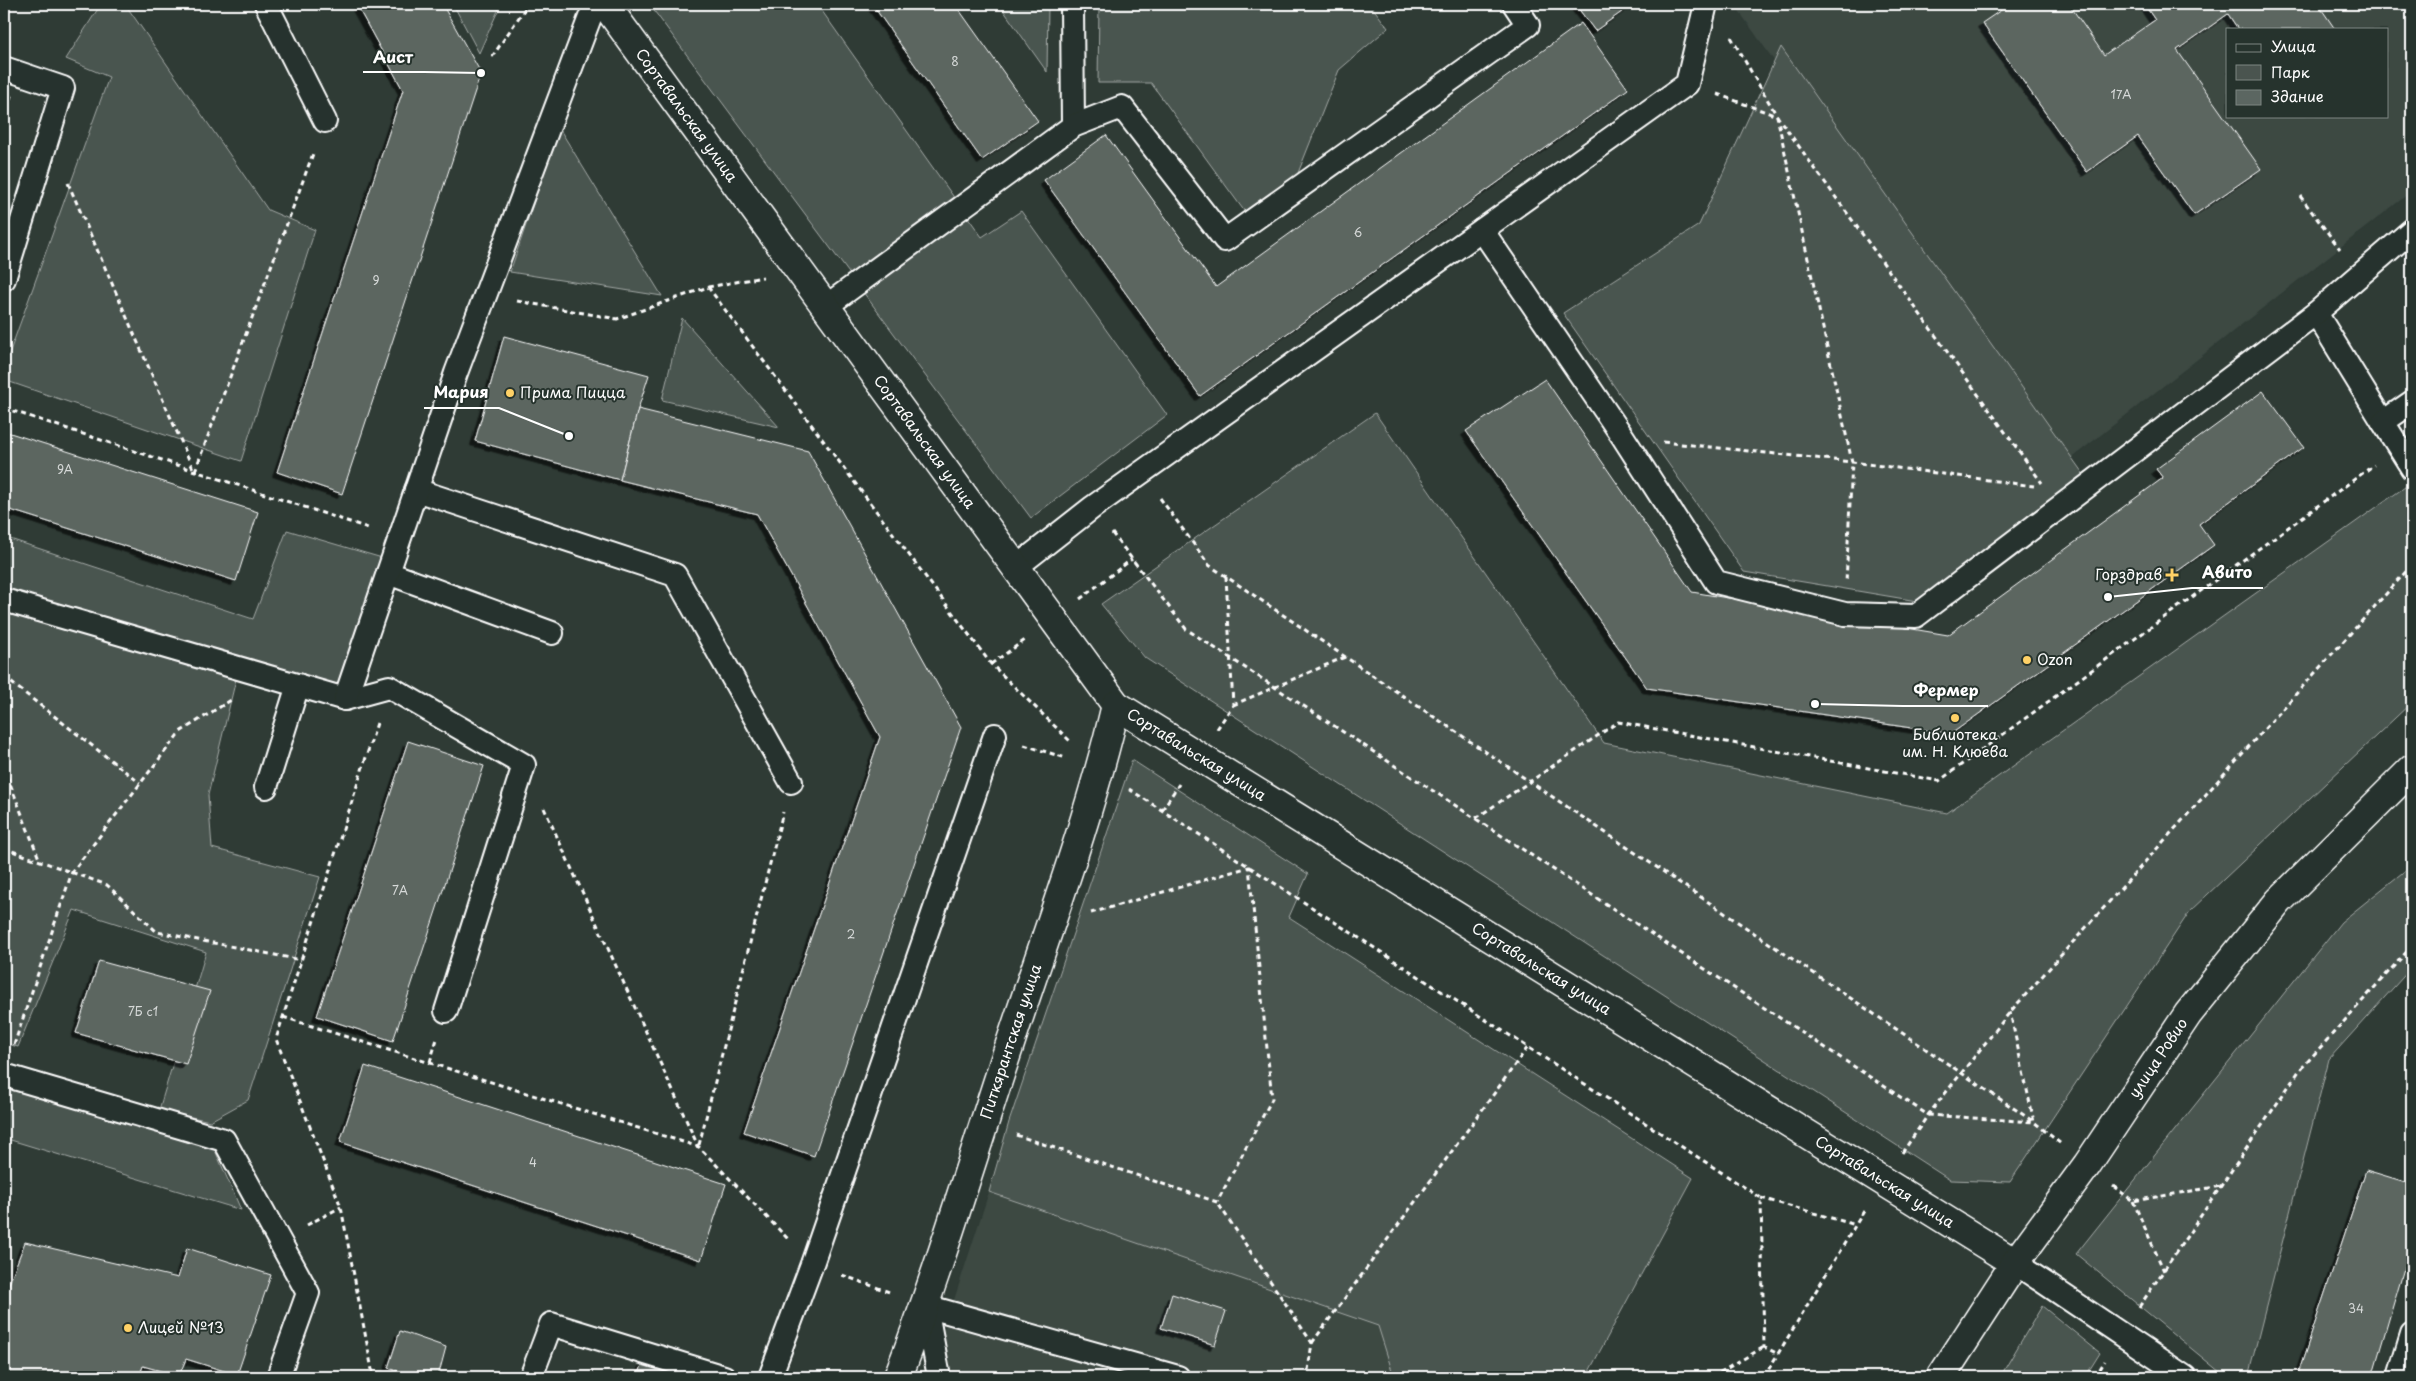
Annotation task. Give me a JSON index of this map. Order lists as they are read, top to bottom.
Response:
{
  "streets": {
    "street": ["Сортавальская улица", "Питкярантская улица", "улица Ровио"]
  },
  "crossings": [
    ["Сортавальская улица", "Питкярантская улица"],
    ["Сортавальская улица", "улица Ровио"]
  ],
  "places": {
    "other": [
      "Аист",
      "Прима Пицца",
      "Мария",
      "Авито",
      "Ozon",
      "Фермер",
      "Библиотека им. Н. Клюева",
      "Лицей №13"
    ],
    "health": ["Горздрав"]
  },
  "house_numbers": [
    "8",
    "17А",
    "6",
    "9",
    "9А",
    "7А",
    "2",
    "7Б с1",
    "4",
    "34"
  ],
  "legend": ["Улица", "Парк", "Здание"]
}
